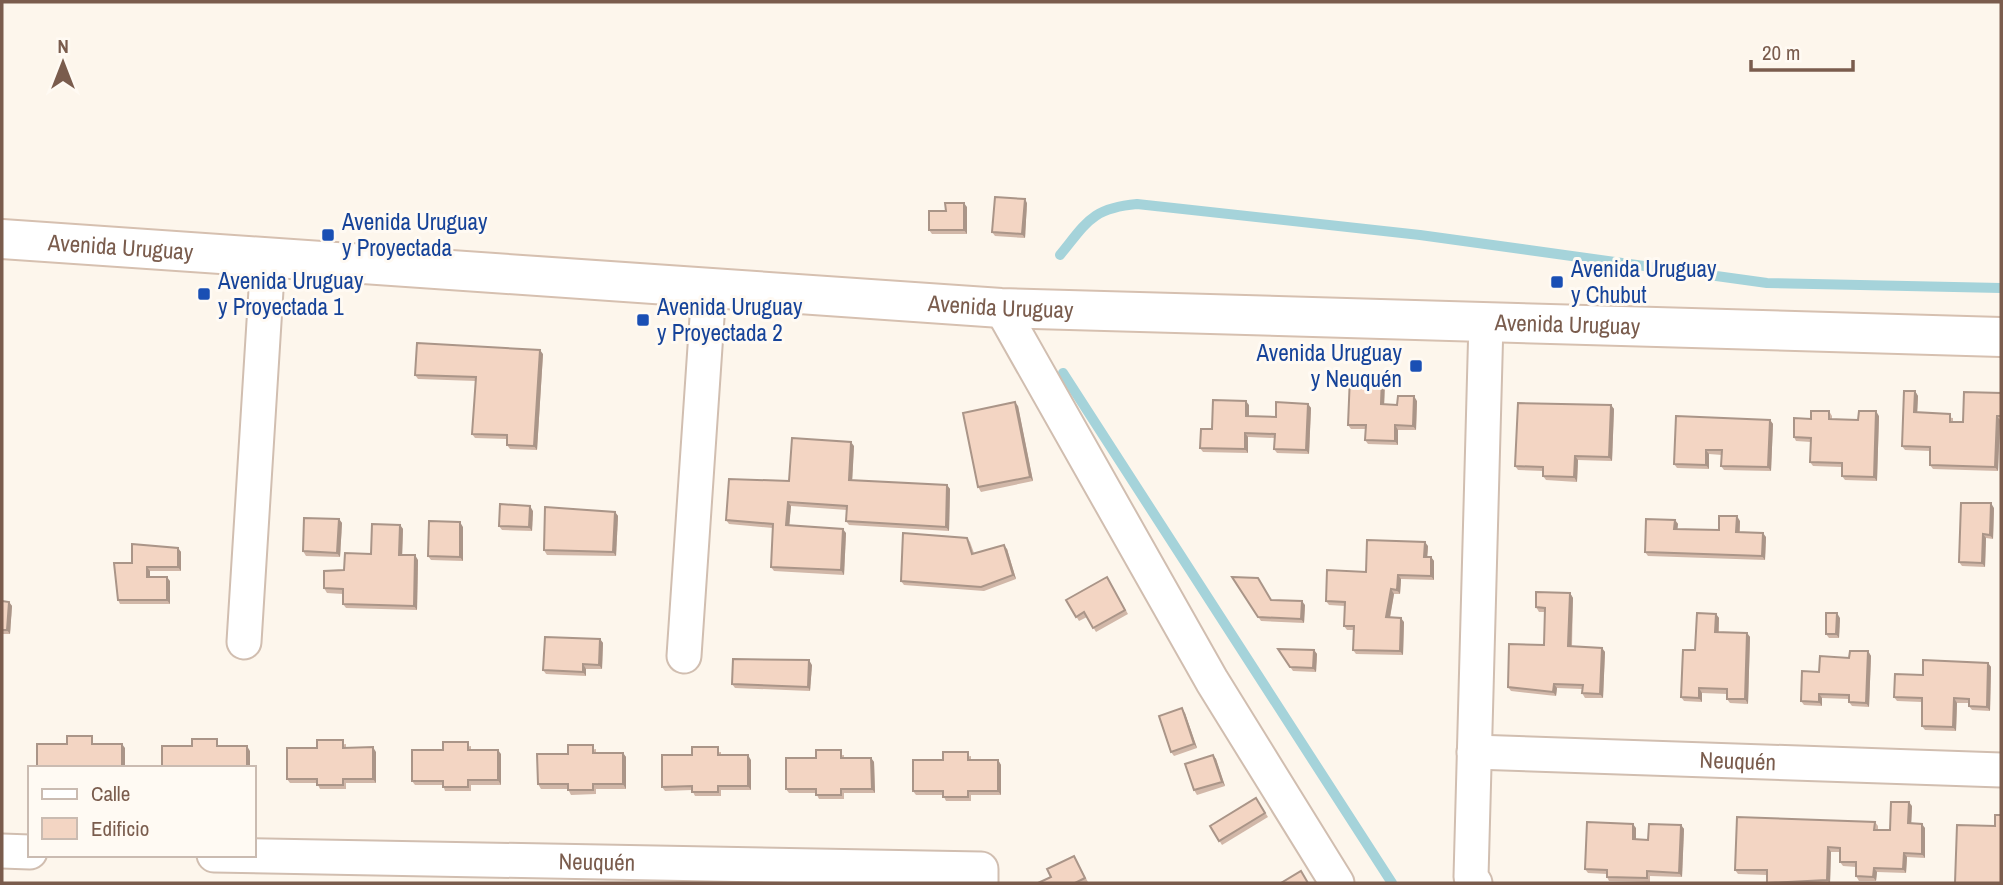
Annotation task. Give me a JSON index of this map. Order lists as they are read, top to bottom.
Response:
{
  "streets": {
    "main road": ["Avenida Uruguay"],
    "street": ["Neuquén"]
  },
  "places": {
    "transit": [
      "Avenida Uruguay y Proyectada",
      "Avenida Uruguay y Chubut",
      "Avenida Uruguay y Proyectada 1",
      "Avenida Uruguay y Proyectada 2",
      "Avenida Uruguay y Neuquén"
    ]
  },
  "legend": ["Calle", "Edificio"],
  "scale_bar": "20 m",
  "north": "top"
}
